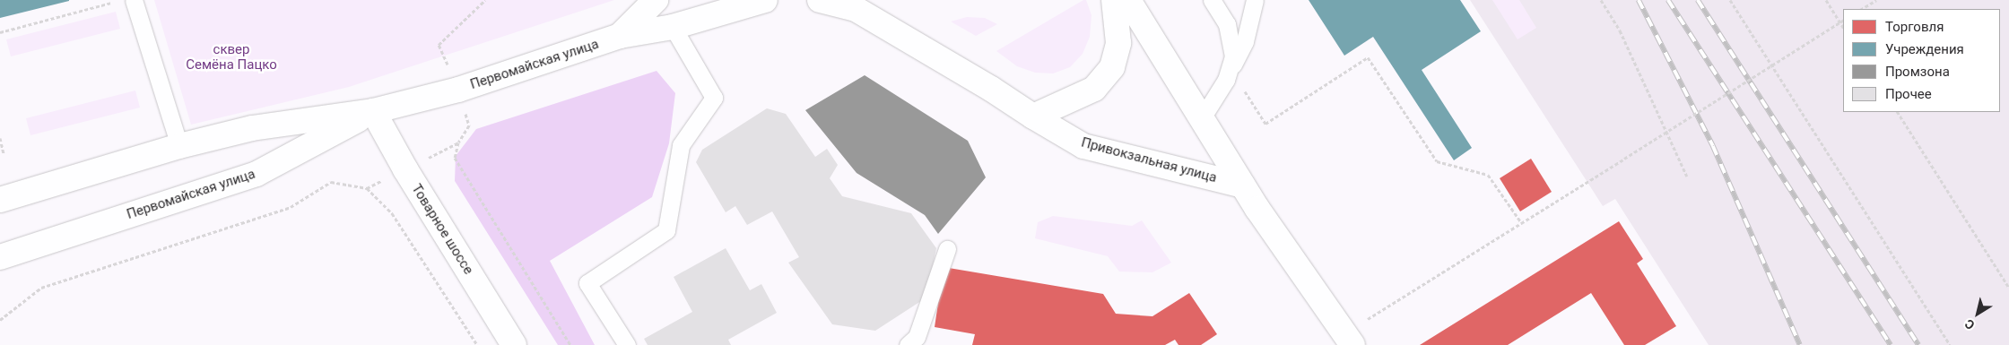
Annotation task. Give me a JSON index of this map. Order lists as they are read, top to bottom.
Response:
{
  "streets": {
    "street": ["Первомайская улица", "Привокзальная улица", "Товарное шоссе"]
  },
  "crossings": [
    ["Первомайская улица", "Товарное шоссе"]
  ],
  "parks": ["сквер Семёна Пацко"],
  "legend": [
    "Торговля",
    "Учреждения",
    "Промзона",
    "Прочее"
  ],
  "north": "bottom left"
}
